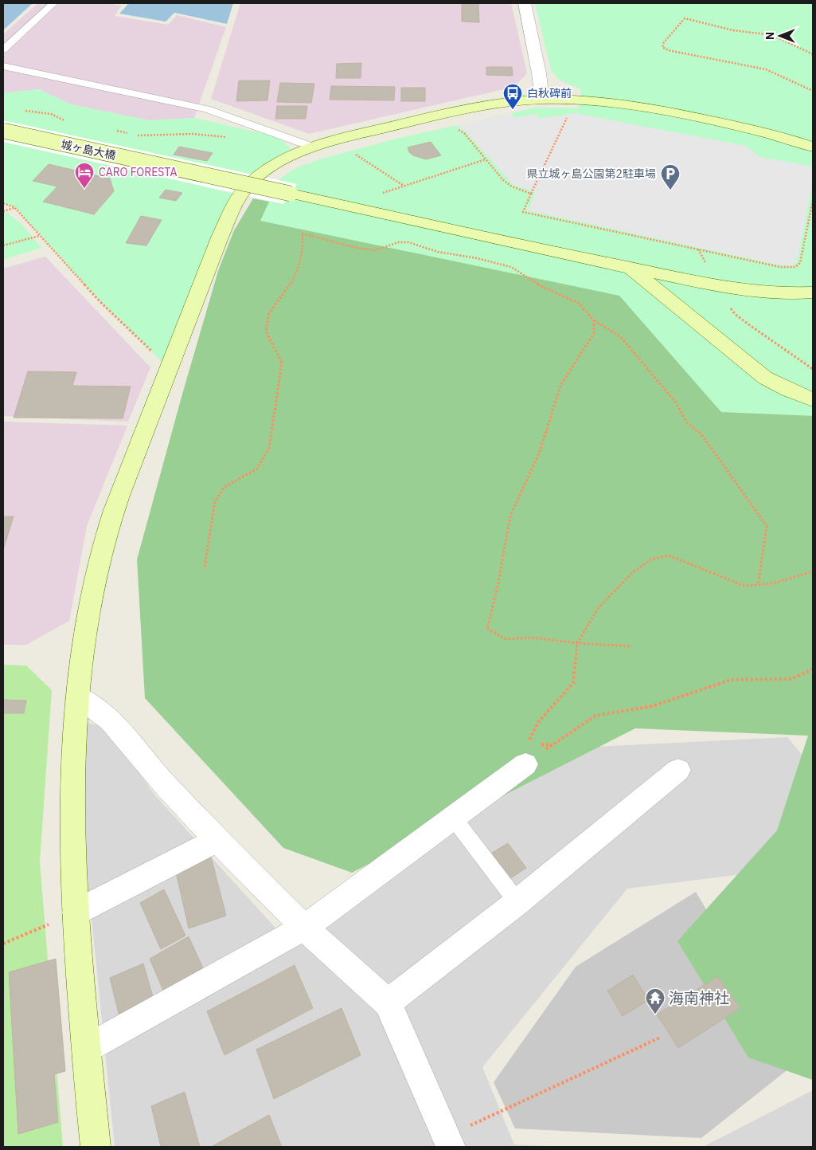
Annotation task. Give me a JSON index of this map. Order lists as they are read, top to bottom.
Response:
{
  "streets": {
    "street": ["城ヶ島大橋"]
  },
  "places": {
    "bus stop": ["白秋碑前"],
    "hotel": ["CARO FORESTA"],
    "parking": ["県立城ヶ島公園第2駐車場"],
    "temple": ["海南神社"]
  },
  "north": "left"
}
